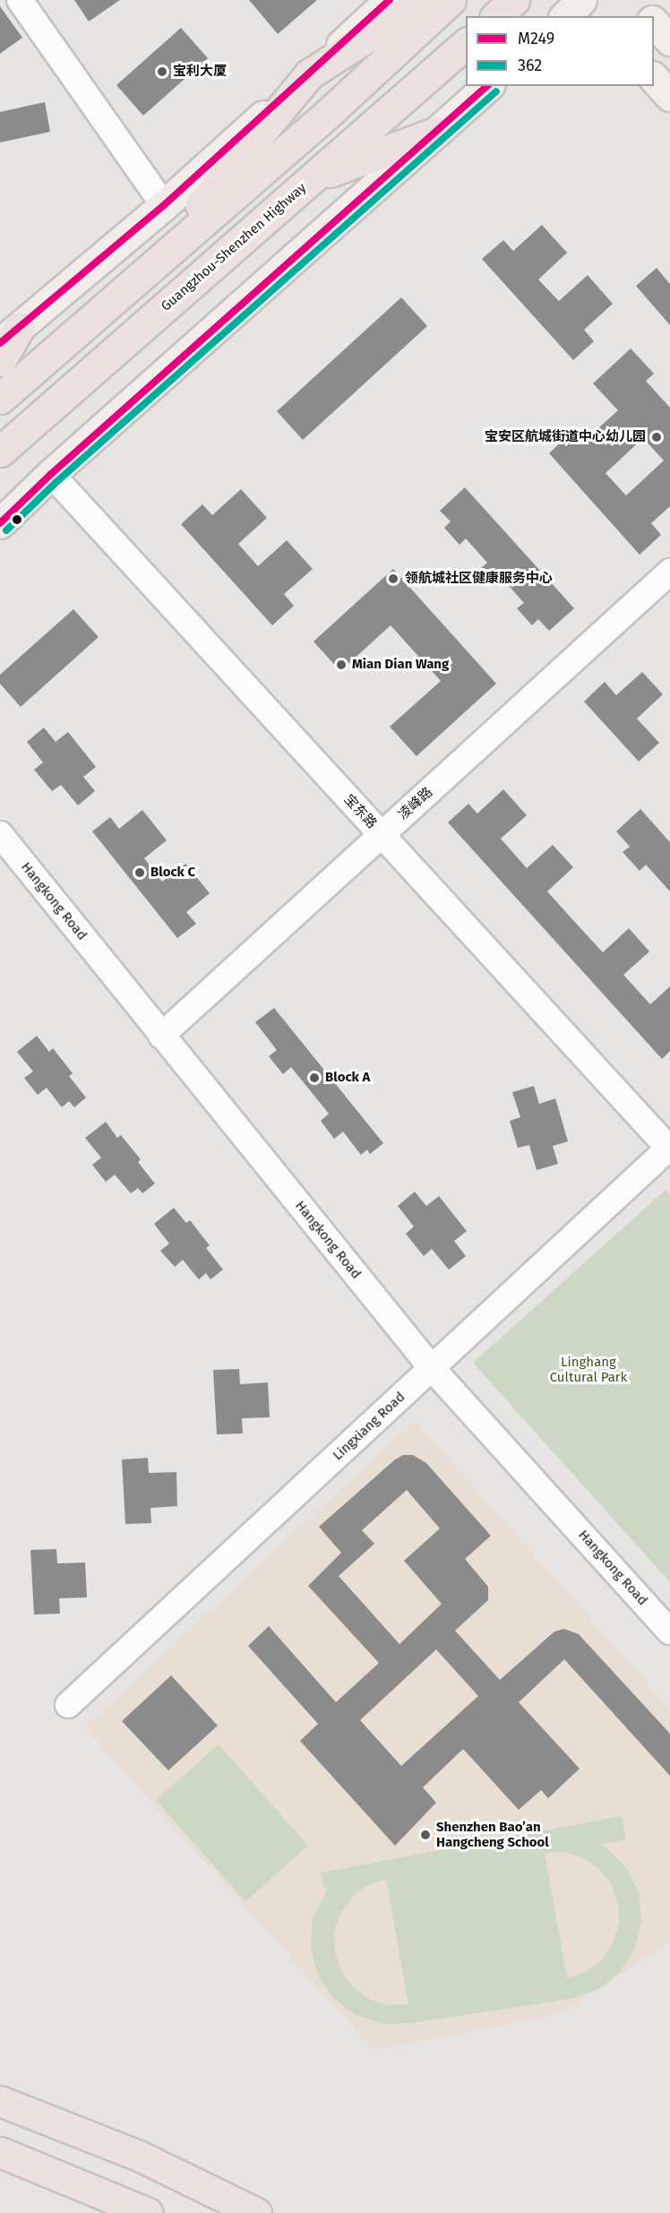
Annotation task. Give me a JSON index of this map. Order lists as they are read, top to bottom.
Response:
{
  "streets": {
    "highway": ["Guangzhou-Shenzhen Highway"],
    "street": [
      "凌峰路",
      "宝东路",
      "Hangkong Road",
      "Lingxiang Road"
    ]
  },
  "crossings": [
    ["凌峰路", "宝东路"],
    ["凌峰路", "Hangkong Road"],
    ["宝东路", "Lingxiang Road"],
    ["Hangkong Road", "Lingxiang Road"]
  ],
  "parks": ["Linghang Cultural Park"],
  "places": [
    "宝利大厦",
    "宝安区航城街道中心幼儿园",
    "领航城社区健康服务中心",
    "Mian Dian Wang",
    "Block C",
    "Block A",
    "Shenzhen Bao’an Hangcheng School"
  ],
  "lines": ["transit line M249", "transit line 362"],
  "legend": ["M249", "362"]
}
